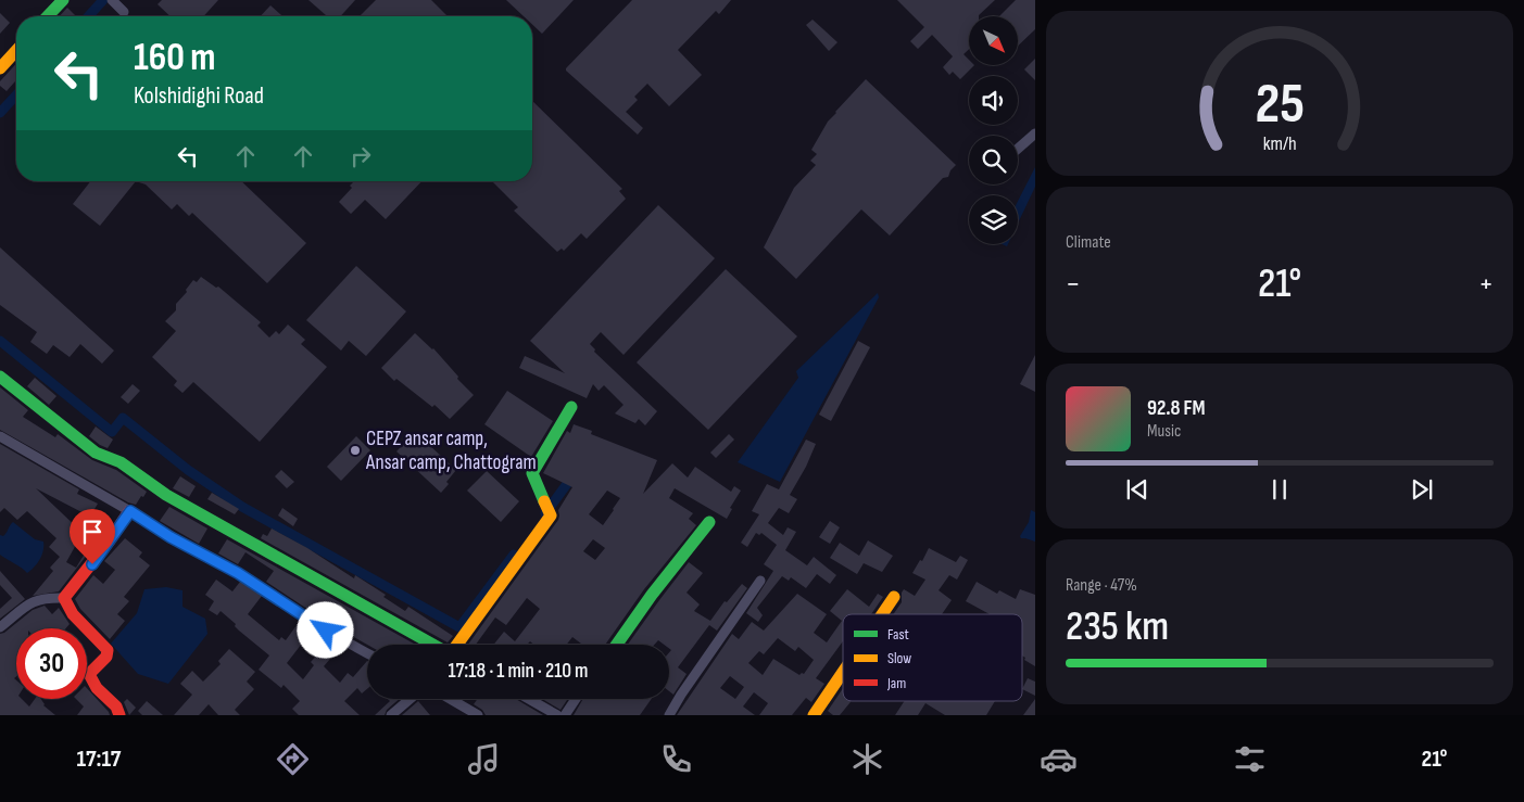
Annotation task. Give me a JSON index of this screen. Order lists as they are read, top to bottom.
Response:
{
  "places": ["CEPZ ansar camp, Ansar camp, Chattogram"],
  "legend": ["Fast", "Slow", "Jam"],
  "north": "bottom right",
  "page": {
    "turn": ["160 m", "Kolshidighi Road"],
    "tile": [
      "Climate",
      ["Range · 47%", "235 km"]
    ],
    "heat": ["−", "21°", "+"],
    "song": ["92.8 FM", "Music"],
    "limit": "30",
    "trip": "17:18 · 1 min · 210 m",
    "tabs": ["17:17", "21°"],
    "gauge": ["25", "km/h"]
  }
}
